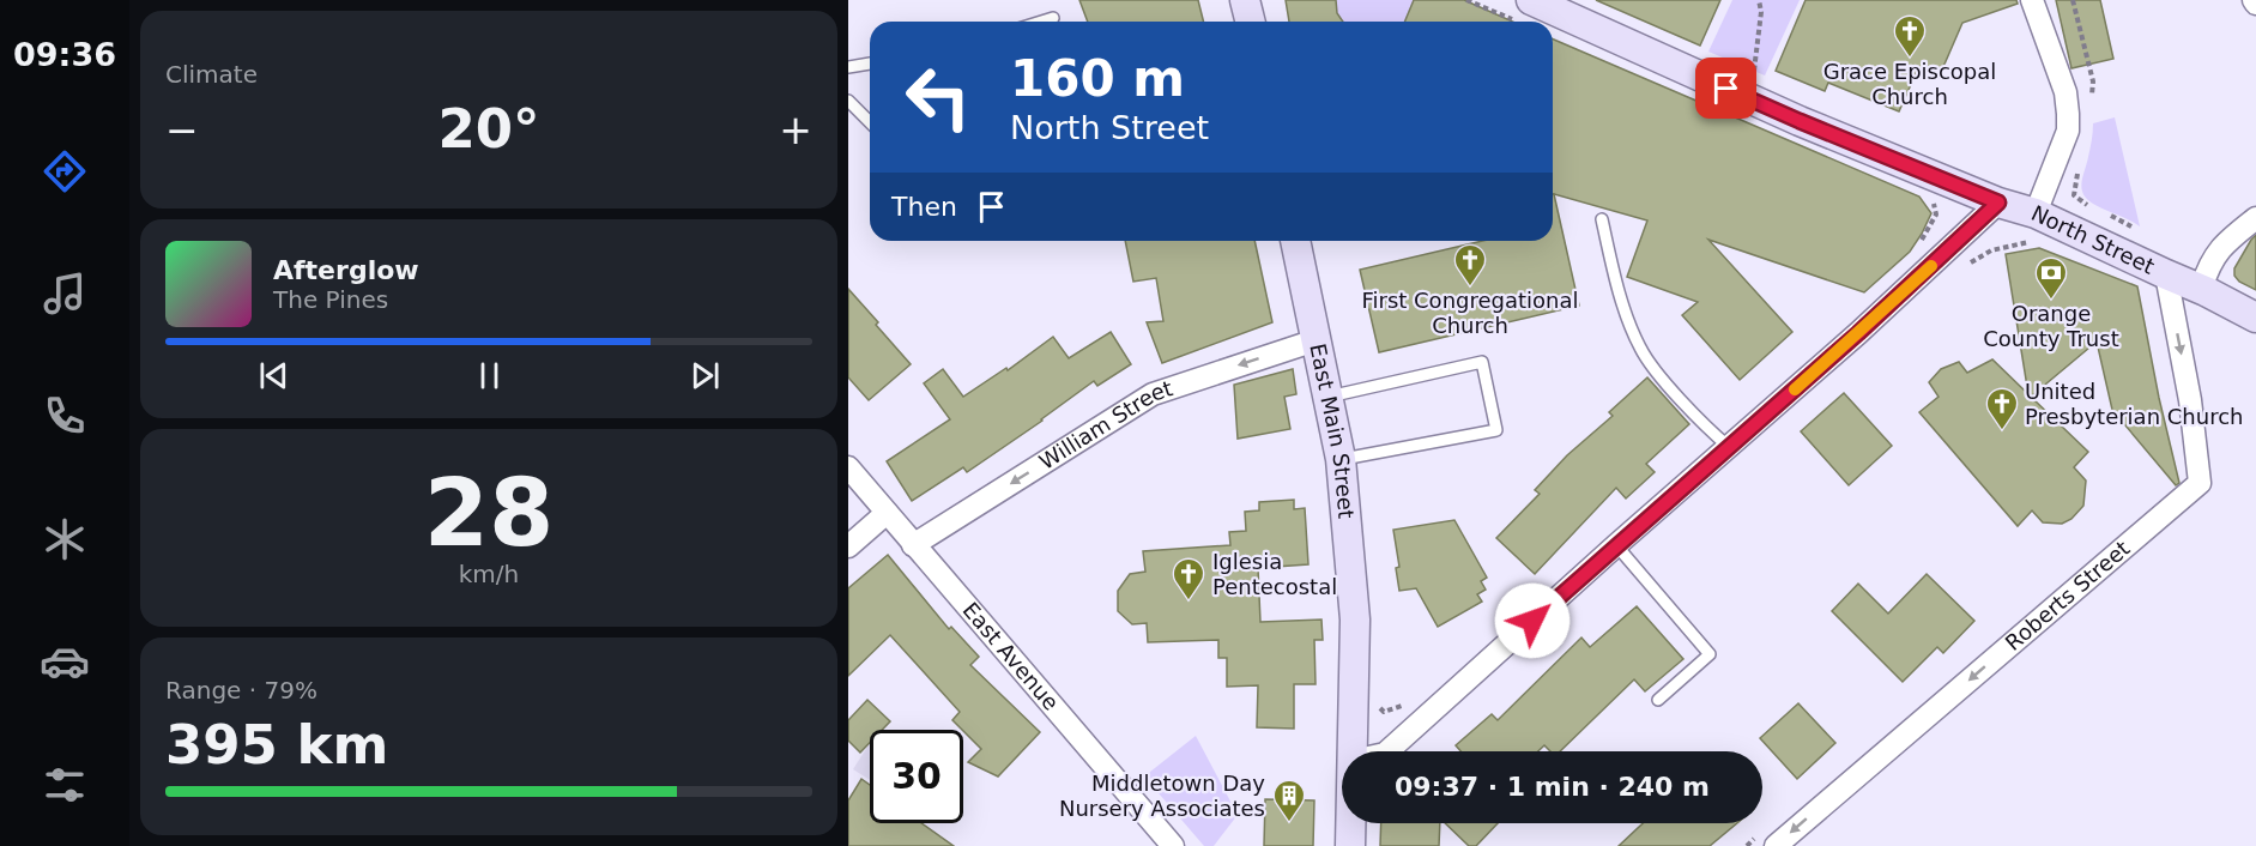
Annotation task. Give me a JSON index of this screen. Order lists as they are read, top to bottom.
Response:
{
  "streets": {
    "main road": ["North Street", "East Main Street"],
    "street": ["William Street", "Roberts Street", "East Avenue"]
  },
  "crossings": [
    ["North Street", "Roberts Street"],
    ["William Street", "East Main Street"],
    ["William Street", "East Avenue"]
  ],
  "one_way": ["William Street", "Roberts Street"],
  "places": {
    "church": [
      "Grace Episcopal Church",
      "First Congregational Church",
      "United Presbyterian Church",
      "Iglesia Pentecostal"
    ],
    "bank": ["Orange County Trust"],
    "building": ["Middletown Day Nursery Associates"]
  },
  "page": {
    "tabs": "09:36",
    "tile": [
      "Climate",
      ["28", "km/h"],
      ["Range · 79%", "395 km"]
    ],
    "turn": ["160 m", "North Street"],
    "heat": ["−", "20°", "+"],
    "then": "Then",
    "song": ["Afterglow", "The Pines"],
    "limit": "30",
    "trip": "09:37 · 1 min · 240 m"
  }
}
